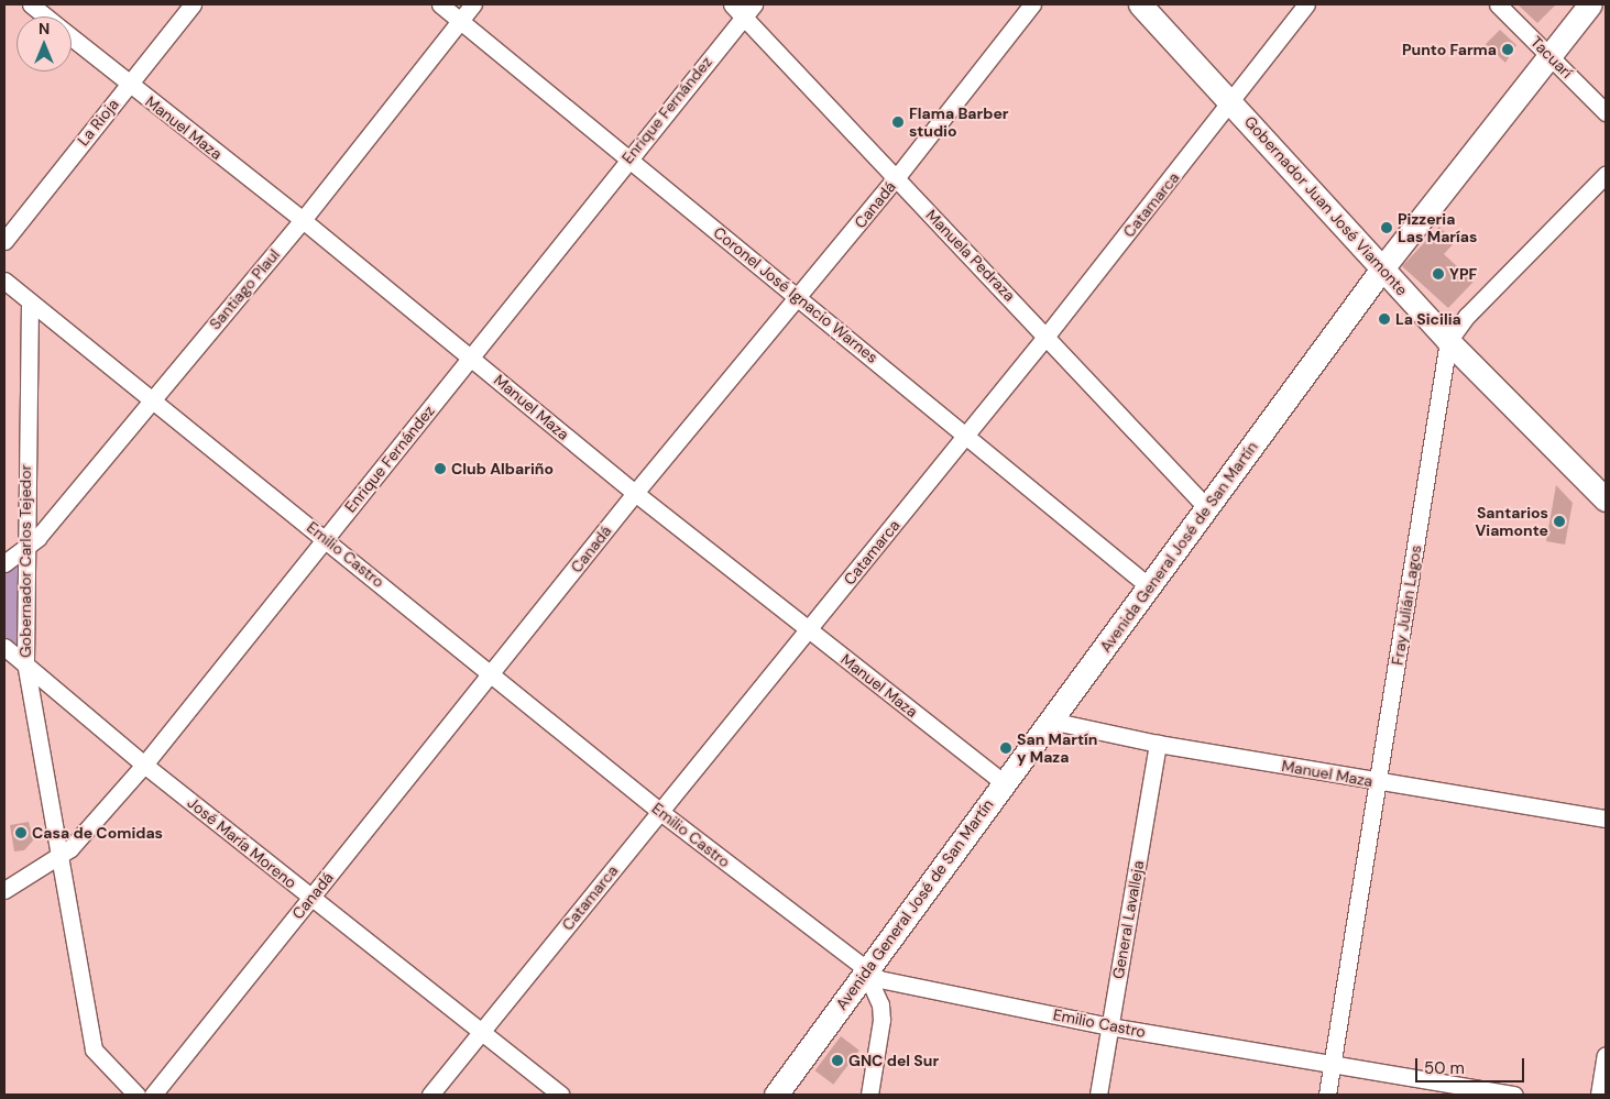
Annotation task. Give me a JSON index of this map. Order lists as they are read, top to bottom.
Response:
{
  "streets": {
    "main road": ["Gobernador Juan José Viamonte", "Avenida General José de San Martín"],
    "street": [
      "Tacuarí",
      "Enrique Fernández",
      "La Rioja",
      "Manuel Maza",
      "Canadá",
      "Catamarca",
      "Manuela Pedraza",
      "Santiago Plaul",
      "Coronel José Ignacio Warnes",
      "Emilio Castro",
      "Gobernador Carlos Tejedor",
      "Fray Julián Lagos",
      "José María Moreno",
      "General Lavalleja"
    ]
  },
  "crossings": [
    ["Tacuarí", "Avenida General José de San Martín"],
    ["Enrique Fernández", "Manuel Maza"],
    ["Enrique Fernández", "Manuela Pedraza"],
    ["Enrique Fernández", "Coronel José Ignacio Warnes"],
    ["Enrique Fernández", "Emilio Castro"],
    ["Enrique Fernández", "Gobernador Carlos Tejedor"],
    ["Enrique Fernández", "José María Moreno"],
    ["La Rioja", "Manuel Maza"],
    ["Manuel Maza", "Canadá"],
    ["Manuel Maza", "Catamarca"],
    ["Manuel Maza", "Santiago Plaul"],
    ["Manuel Maza", "Avenida General José de San Martín"],
    ["Manuel Maza", "Fray Julián Lagos"],
    ["Manuel Maza", "General Lavalleja"],
    ["Canadá", "Manuela Pedraza"],
    ["Canadá", "Coronel José Ignacio Warnes"],
    ["Canadá", "Emilio Castro"],
    ["Canadá", "José María Moreno"],
    ["Catamarca", "Gobernador Juan José Viamonte"],
    ["Catamarca", "Manuela Pedraza"],
    ["Catamarca", "Coronel José Ignacio Warnes"],
    ["Catamarca", "Emilio Castro"],
    ["Catamarca", "José María Moreno"],
    ["Gobernador Juan José Viamonte", "Avenida General José de San Martín"],
    ["Gobernador Juan José Viamonte", "Fray Julián Lagos"],
    ["Manuela Pedraza", "Avenida General José de San Martín"],
    ["Santiago Plaul", "Coronel José Ignacio Warnes"],
    ["Santiago Plaul", "Emilio Castro"],
    ["Santiago Plaul", "Gobernador Carlos Tejedor"],
    ["Coronel José Ignacio Warnes", "Avenida General José de San Martín"],
    ["Avenida General José de San Martín", "Emilio Castro"],
    ["Emilio Castro", "Gobernador Carlos Tejedor"],
    ["Emilio Castro", "Fray Julián Lagos"],
    ["Emilio Castro", "General Lavalleja"],
    ["Gobernador Carlos Tejedor", "José María Moreno"]
  ],
  "places": [
    "Punto Farma",
    "Flama Barber studio",
    "Pizzeria Las Marías",
    "YPF",
    "La Sicilia",
    "Club Albariño",
    "Santarios Viamonte",
    "San Martín y Maza",
    "Casa de Comidas",
    "GNC del Sur"
  ],
  "scale_bar": "50 m",
  "north": "top"
}
